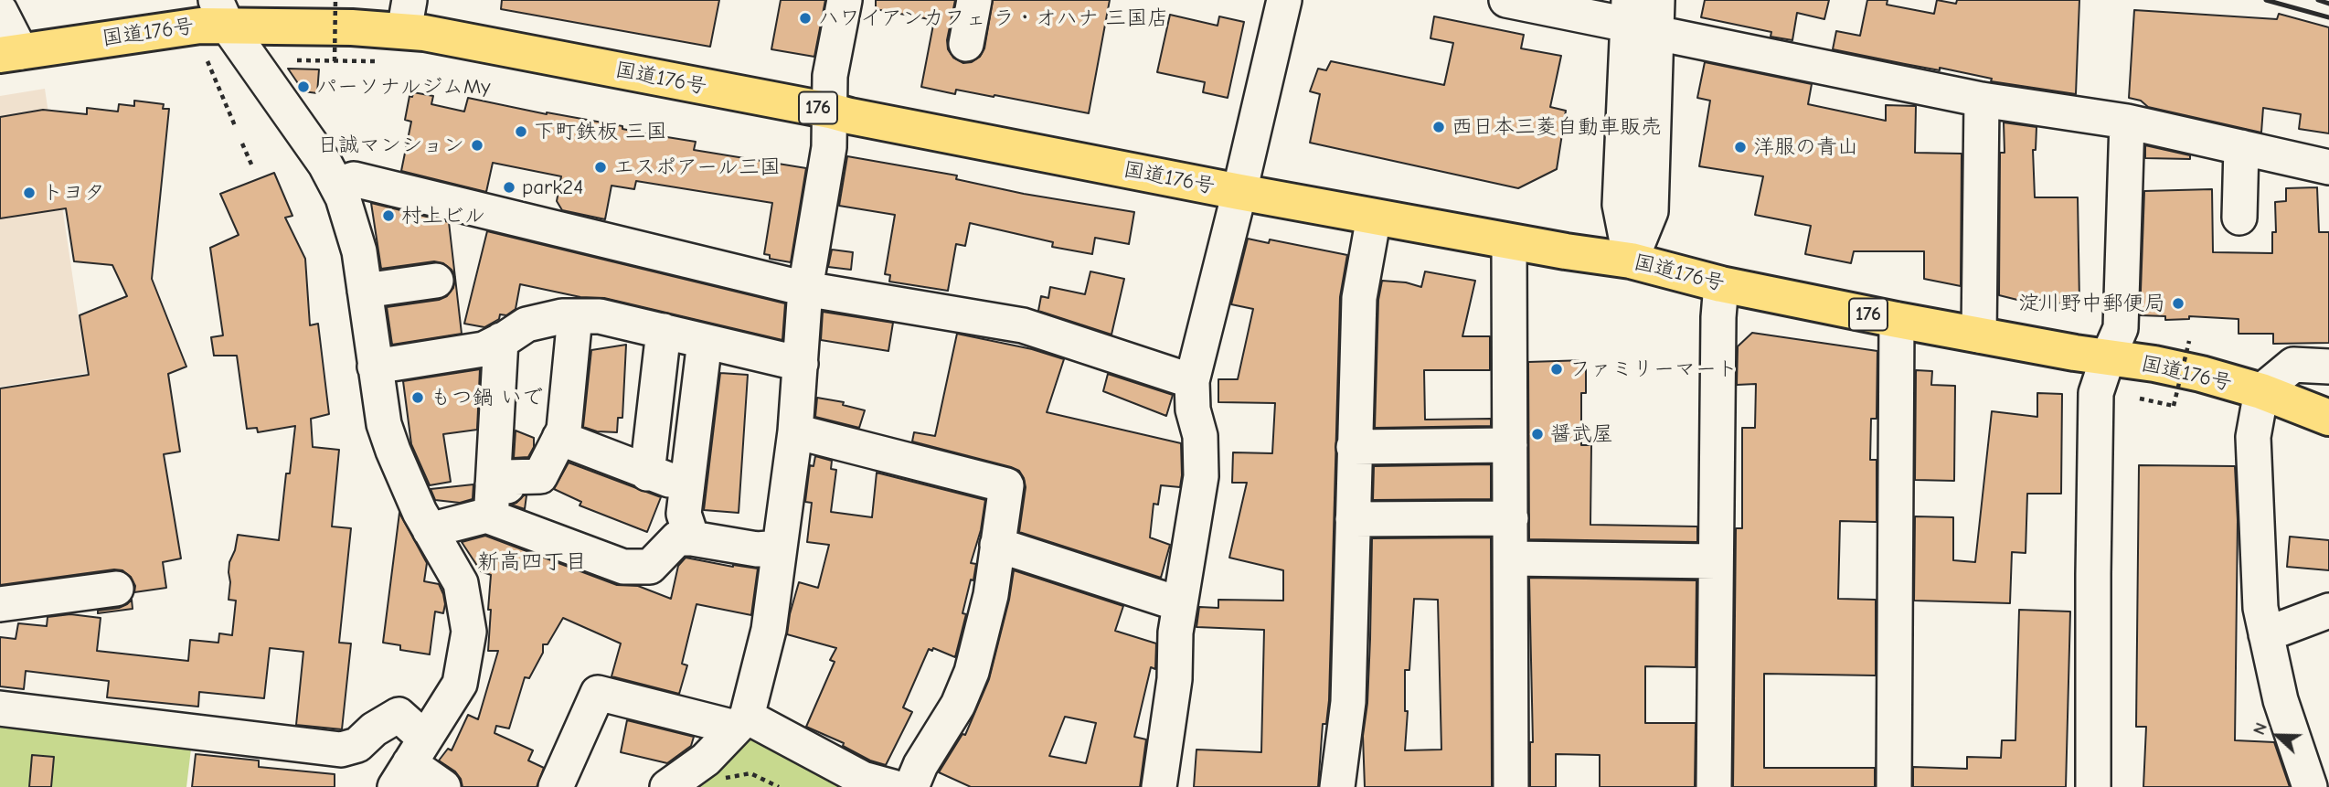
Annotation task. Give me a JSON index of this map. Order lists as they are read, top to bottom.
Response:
{
  "streets": {
    "highway": ["国道176号", "176"]
  },
  "districts": ["新高四丁目"],
  "places": [
    "ハワイアンカフェ ラ・オハナ 三国店",
    "パーソナルジムMy",
    "西日本三菱自動車販売",
    "下町鉄板 三国",
    "日誠マンション",
    "洋服の青山",
    "エスポアール三国",
    "park24",
    "トヨタ",
    "村上ビル",
    "淀川野中郵便局",
    "ファミリーマート",
    "もつ鍋 いで",
    "醤武屋"
  ],
  "north": "left"
}
